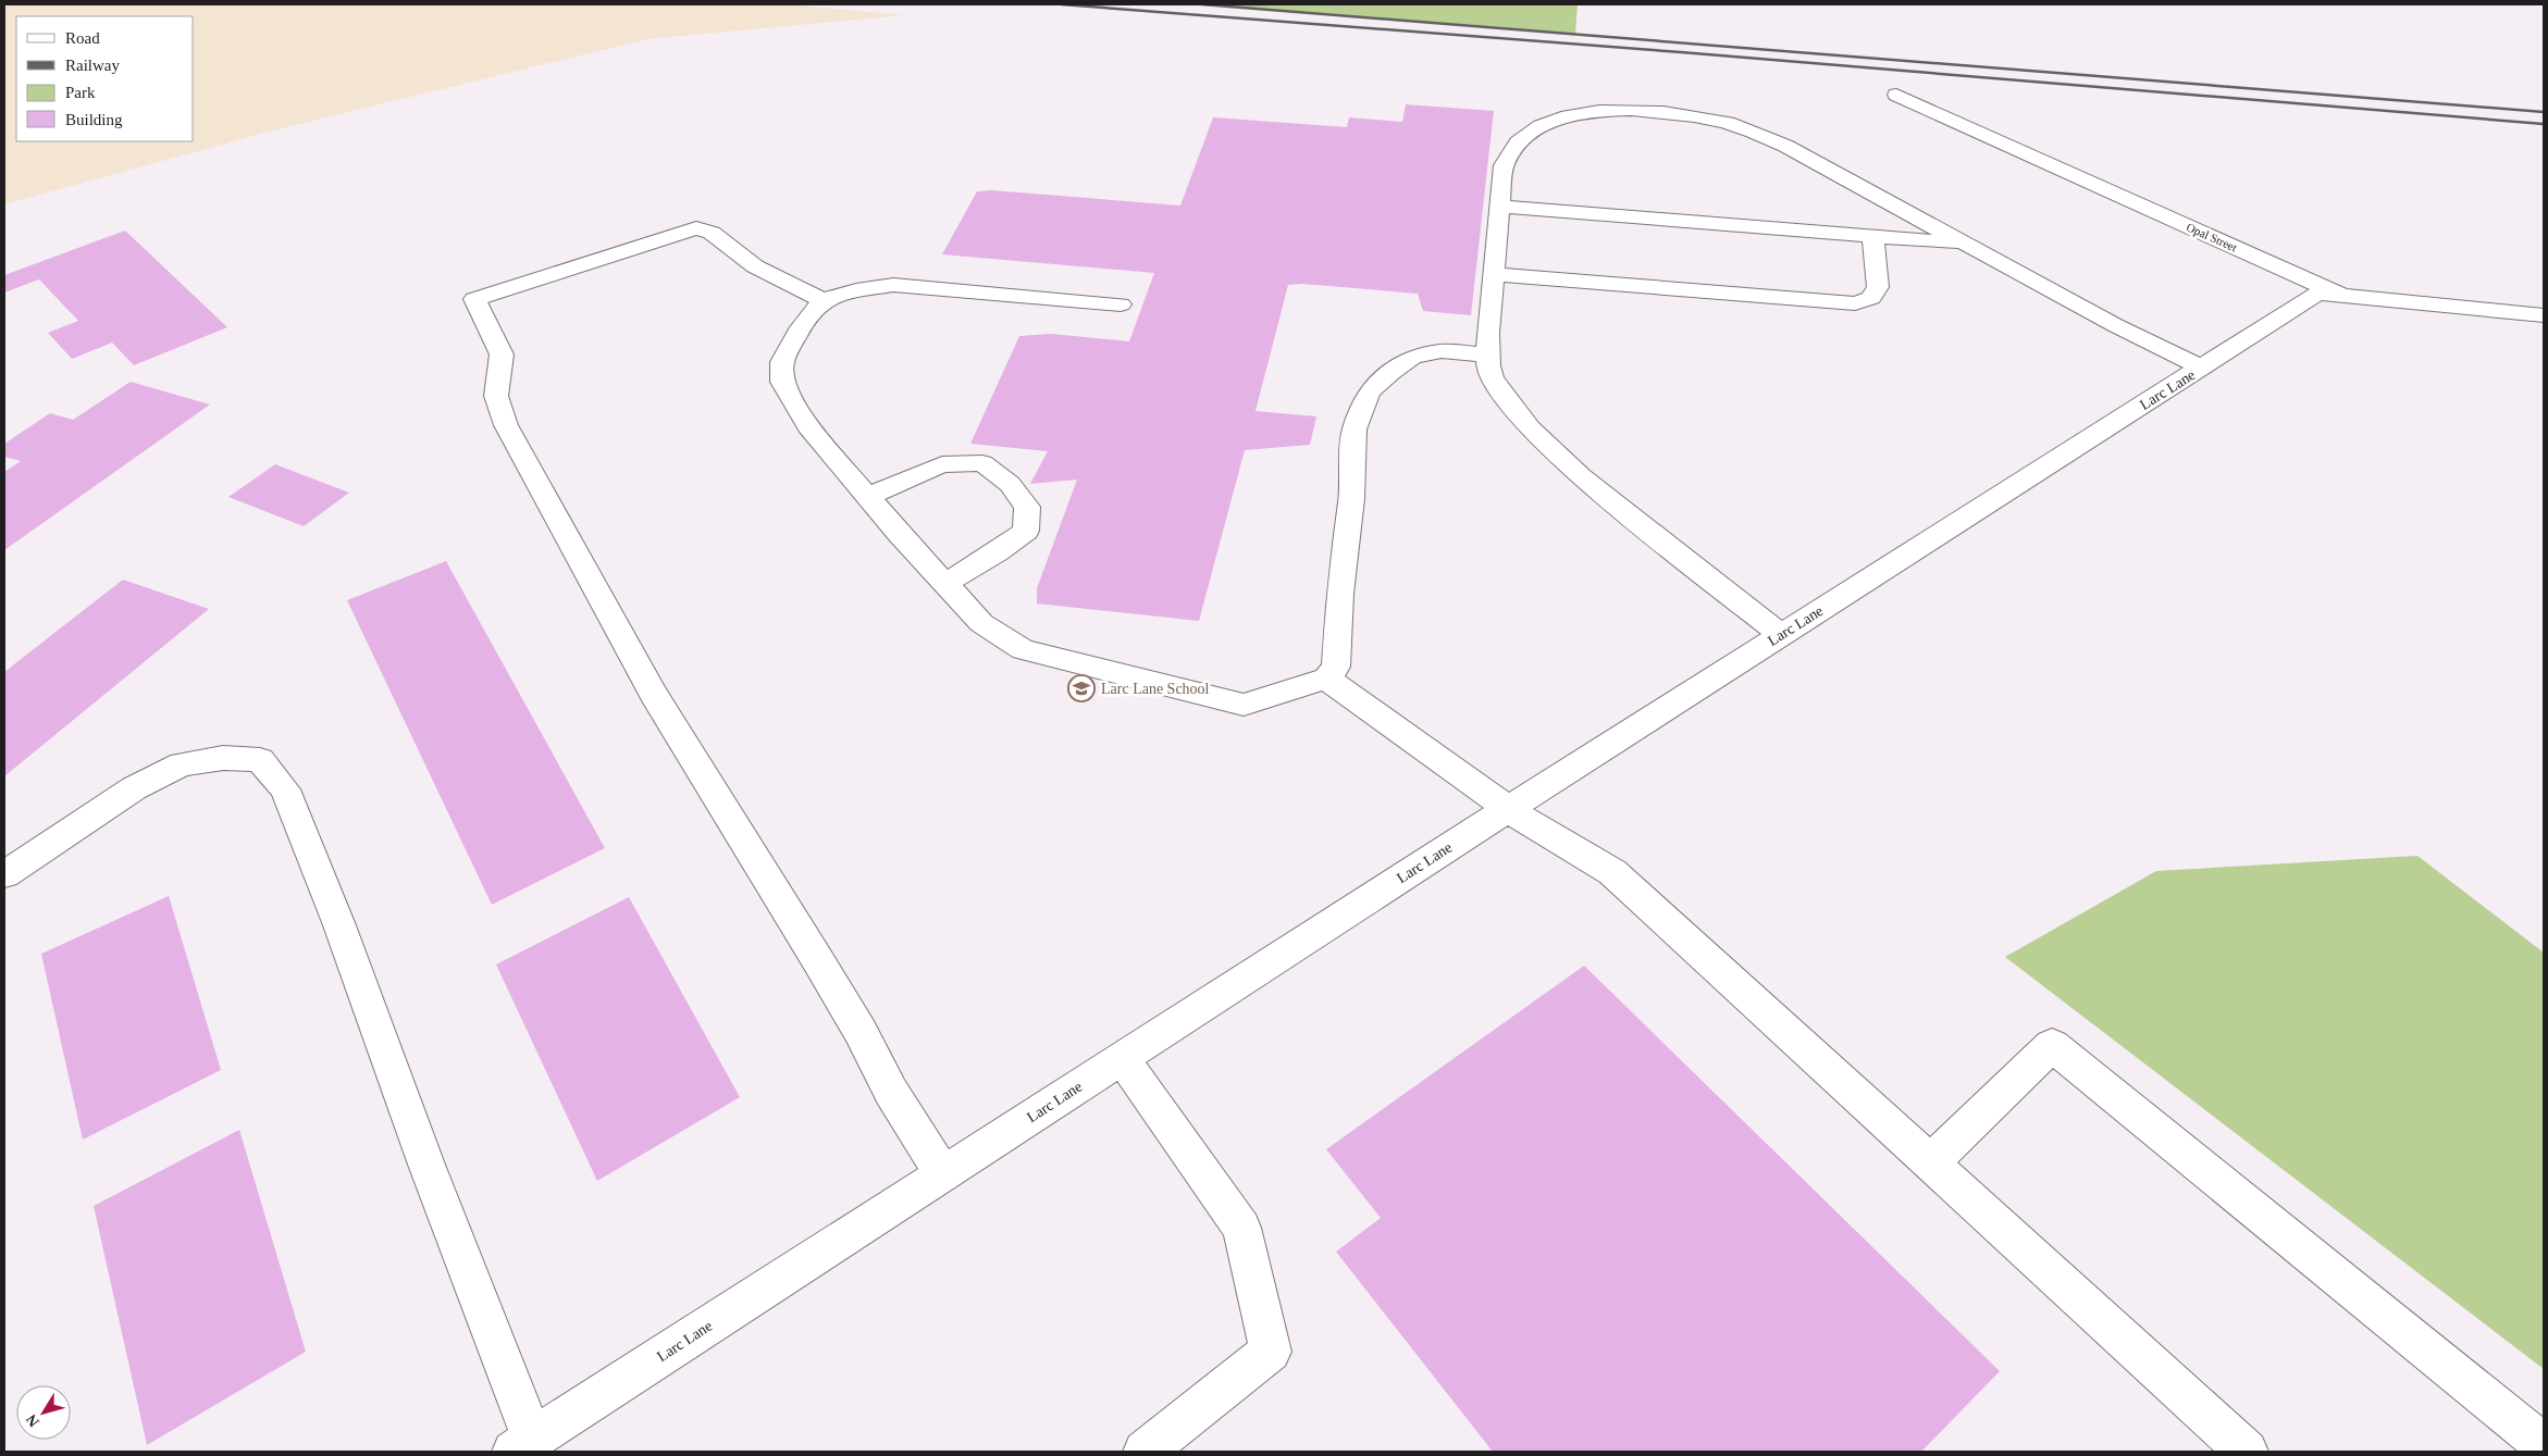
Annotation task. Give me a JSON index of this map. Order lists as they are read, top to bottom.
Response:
{
  "streets": {
    "street": ["Opal Street", "Larc Lane"]
  },
  "crossings": [
    ["Opal Street", "Larc Lane"]
  ],
  "places": {
    "school or university": ["Larc Lane School"]
  },
  "legend": [
    "Road",
    "Railway",
    "Park",
    "Building"
  ],
  "north": "bottom left"
}
